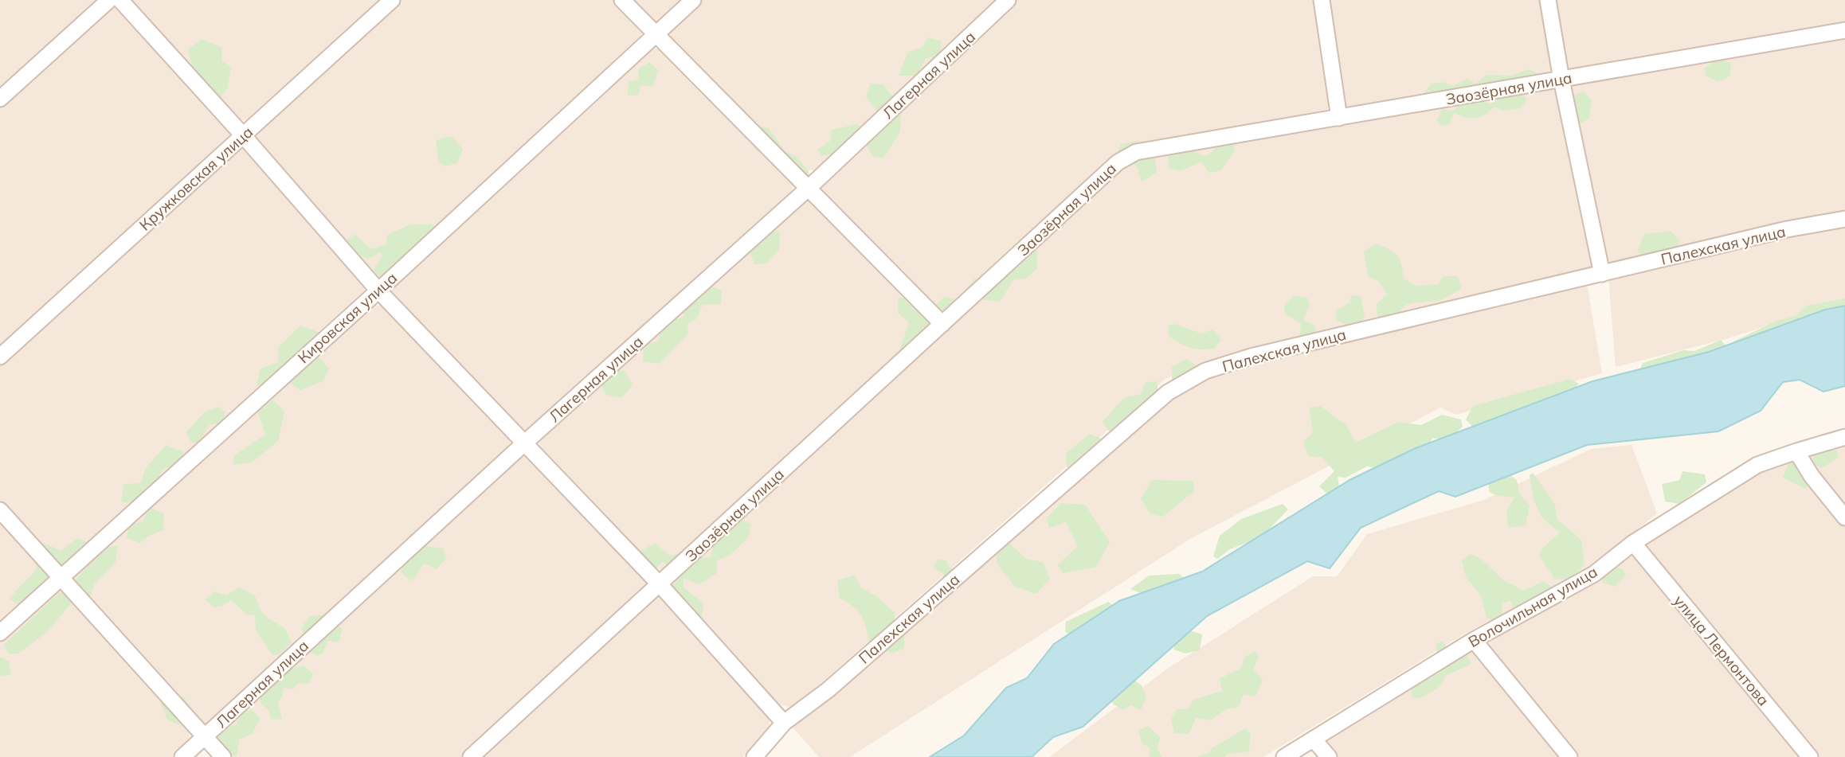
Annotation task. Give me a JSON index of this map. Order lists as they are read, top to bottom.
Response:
{
  "streets": {
    "street": [
      "Лагерная улица",
      "Заозёрная улица",
      "Кружковская улица",
      "Палехская улица",
      "Кировская улица",
      "Волочильная улица",
      "улица Лермонтова"
    ]
  },
  "crossings": [
    ["Волочильная улица", "улица Лермонтова"]
  ]
}
